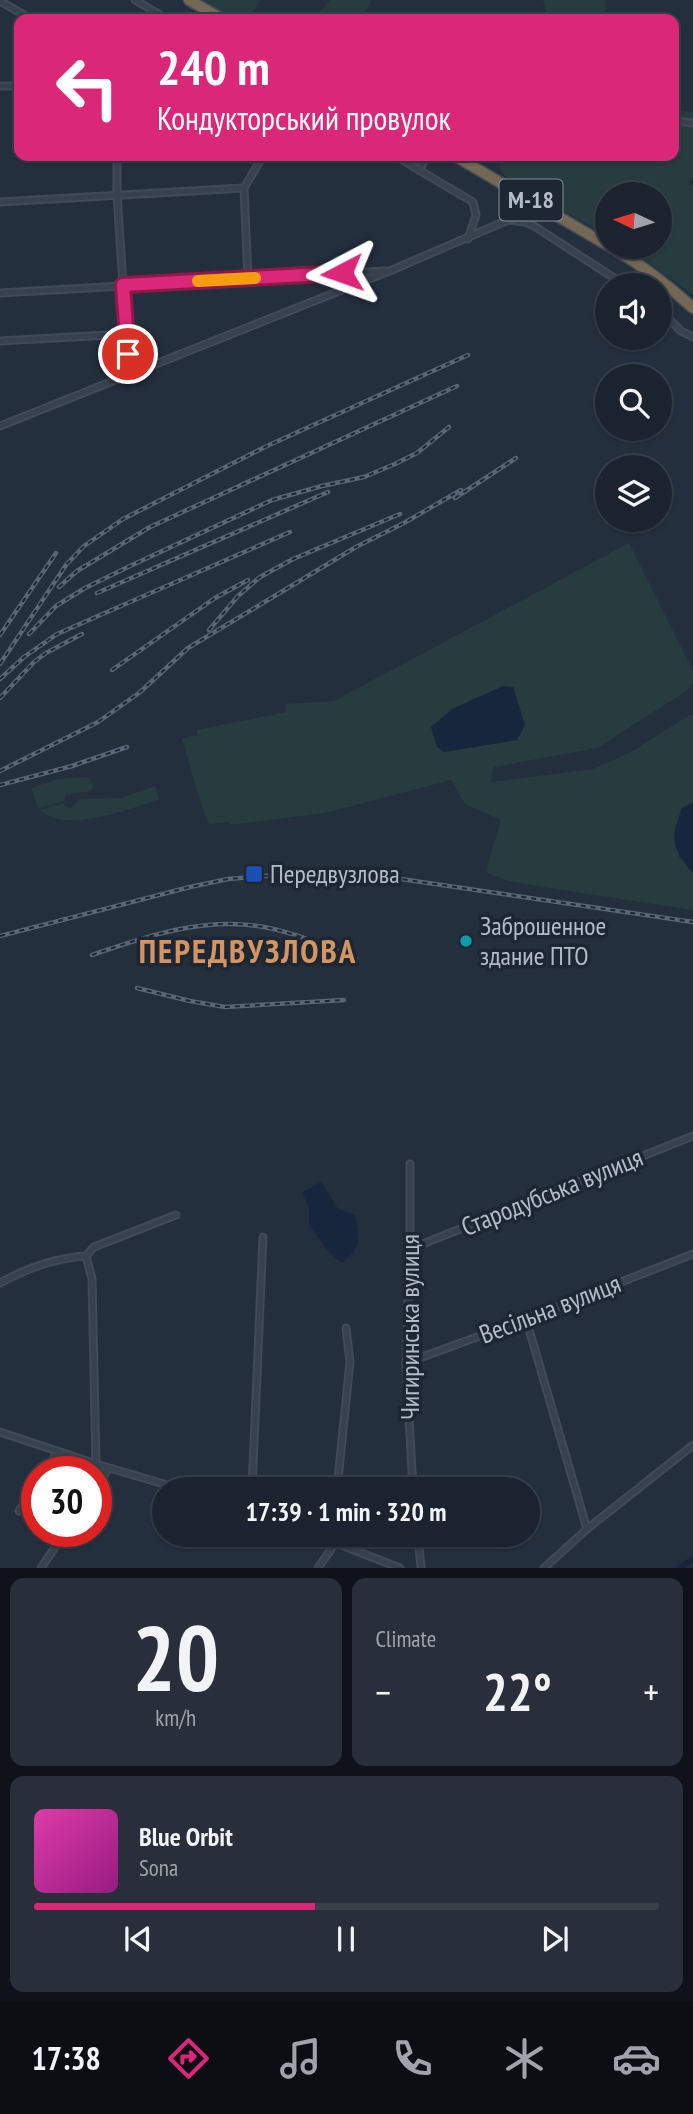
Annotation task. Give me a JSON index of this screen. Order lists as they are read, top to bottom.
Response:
{
  "streets": {
    "highway": ["М-18"],
    "street": ["Стародубська вулиця", "Весільна вулиця", "Чигиринська вулиця"]
  },
  "crossings": [
    ["Стародубська вулиця", "Чигиринська вулиця"],
    ["Весільна вулиця", "Чигиринська вулиця"]
  ],
  "districts": ["ПЕРЕДВУЗЛОВА"],
  "places": {
    "transit": ["Передвузлова"],
    "other": ["Заброшенное здание ПТО"]
  },
  "north": "left",
  "page": {
    "turn": ["240 m", "Кондукторський провулок"],
    "limit": "30",
    "trip": "17:39 · 1 min · 320 m",
    "tile": [
      ["20", "km/h"],
      "Climate"
    ],
    "heat": ["−", "22°", "+"],
    "song": ["Blue Orbit", "Sona"],
    "tabs": "17:38"
  }
}
